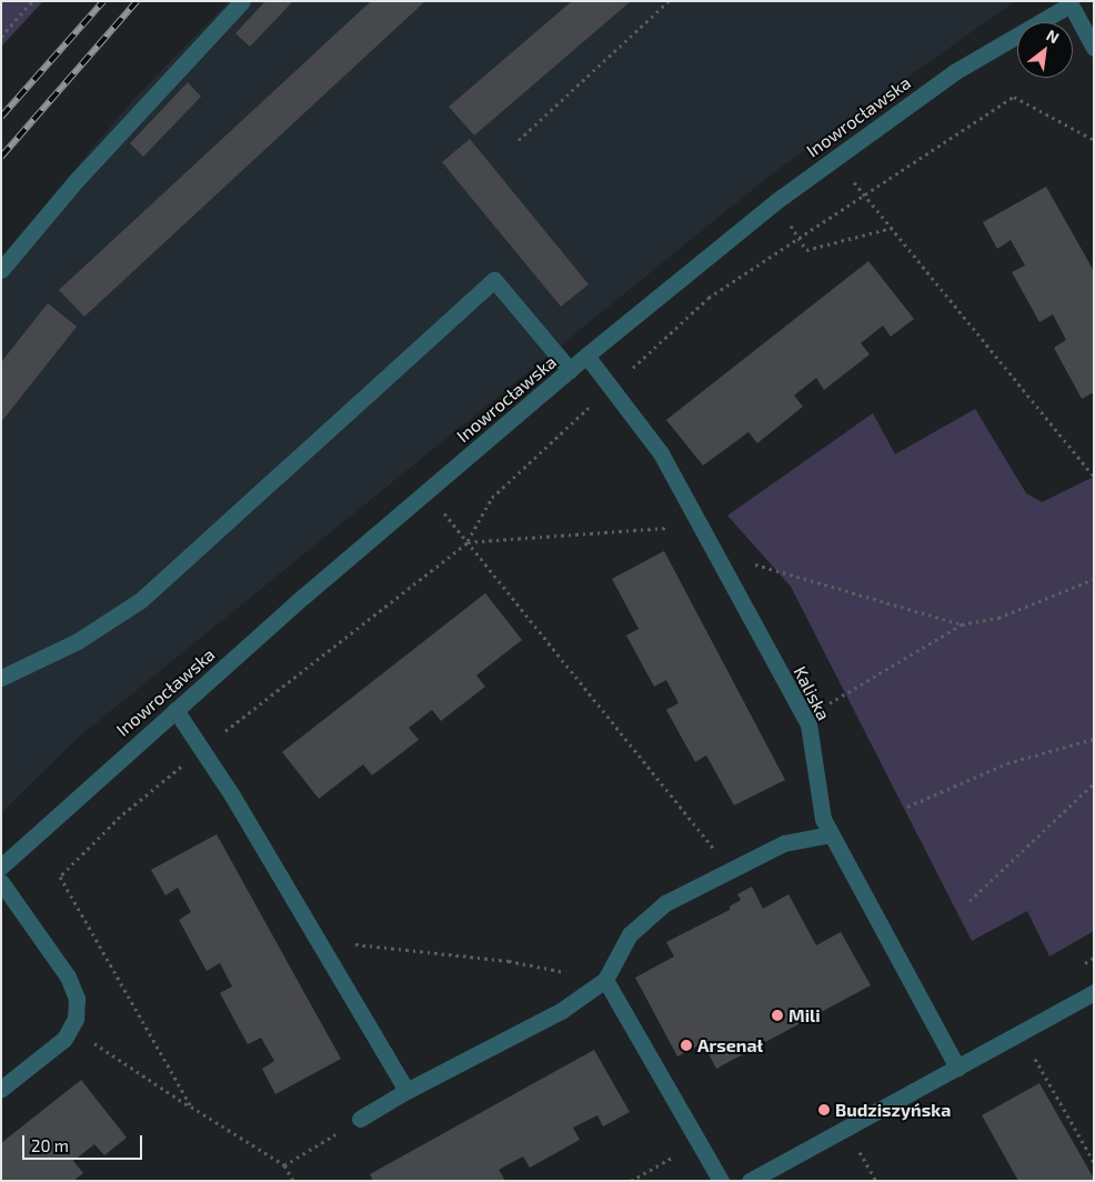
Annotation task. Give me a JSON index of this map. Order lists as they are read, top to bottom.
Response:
{
  "streets": {
    "street": ["Inowrocławska", "Kaliska"]
  },
  "crossings": [
    ["Inowrocławska", "Kaliska"]
  ],
  "places": ["Mili", "Arsenał", "Budziszyńska"],
  "scale_bar": "20 m",
  "north": "top right"
}
